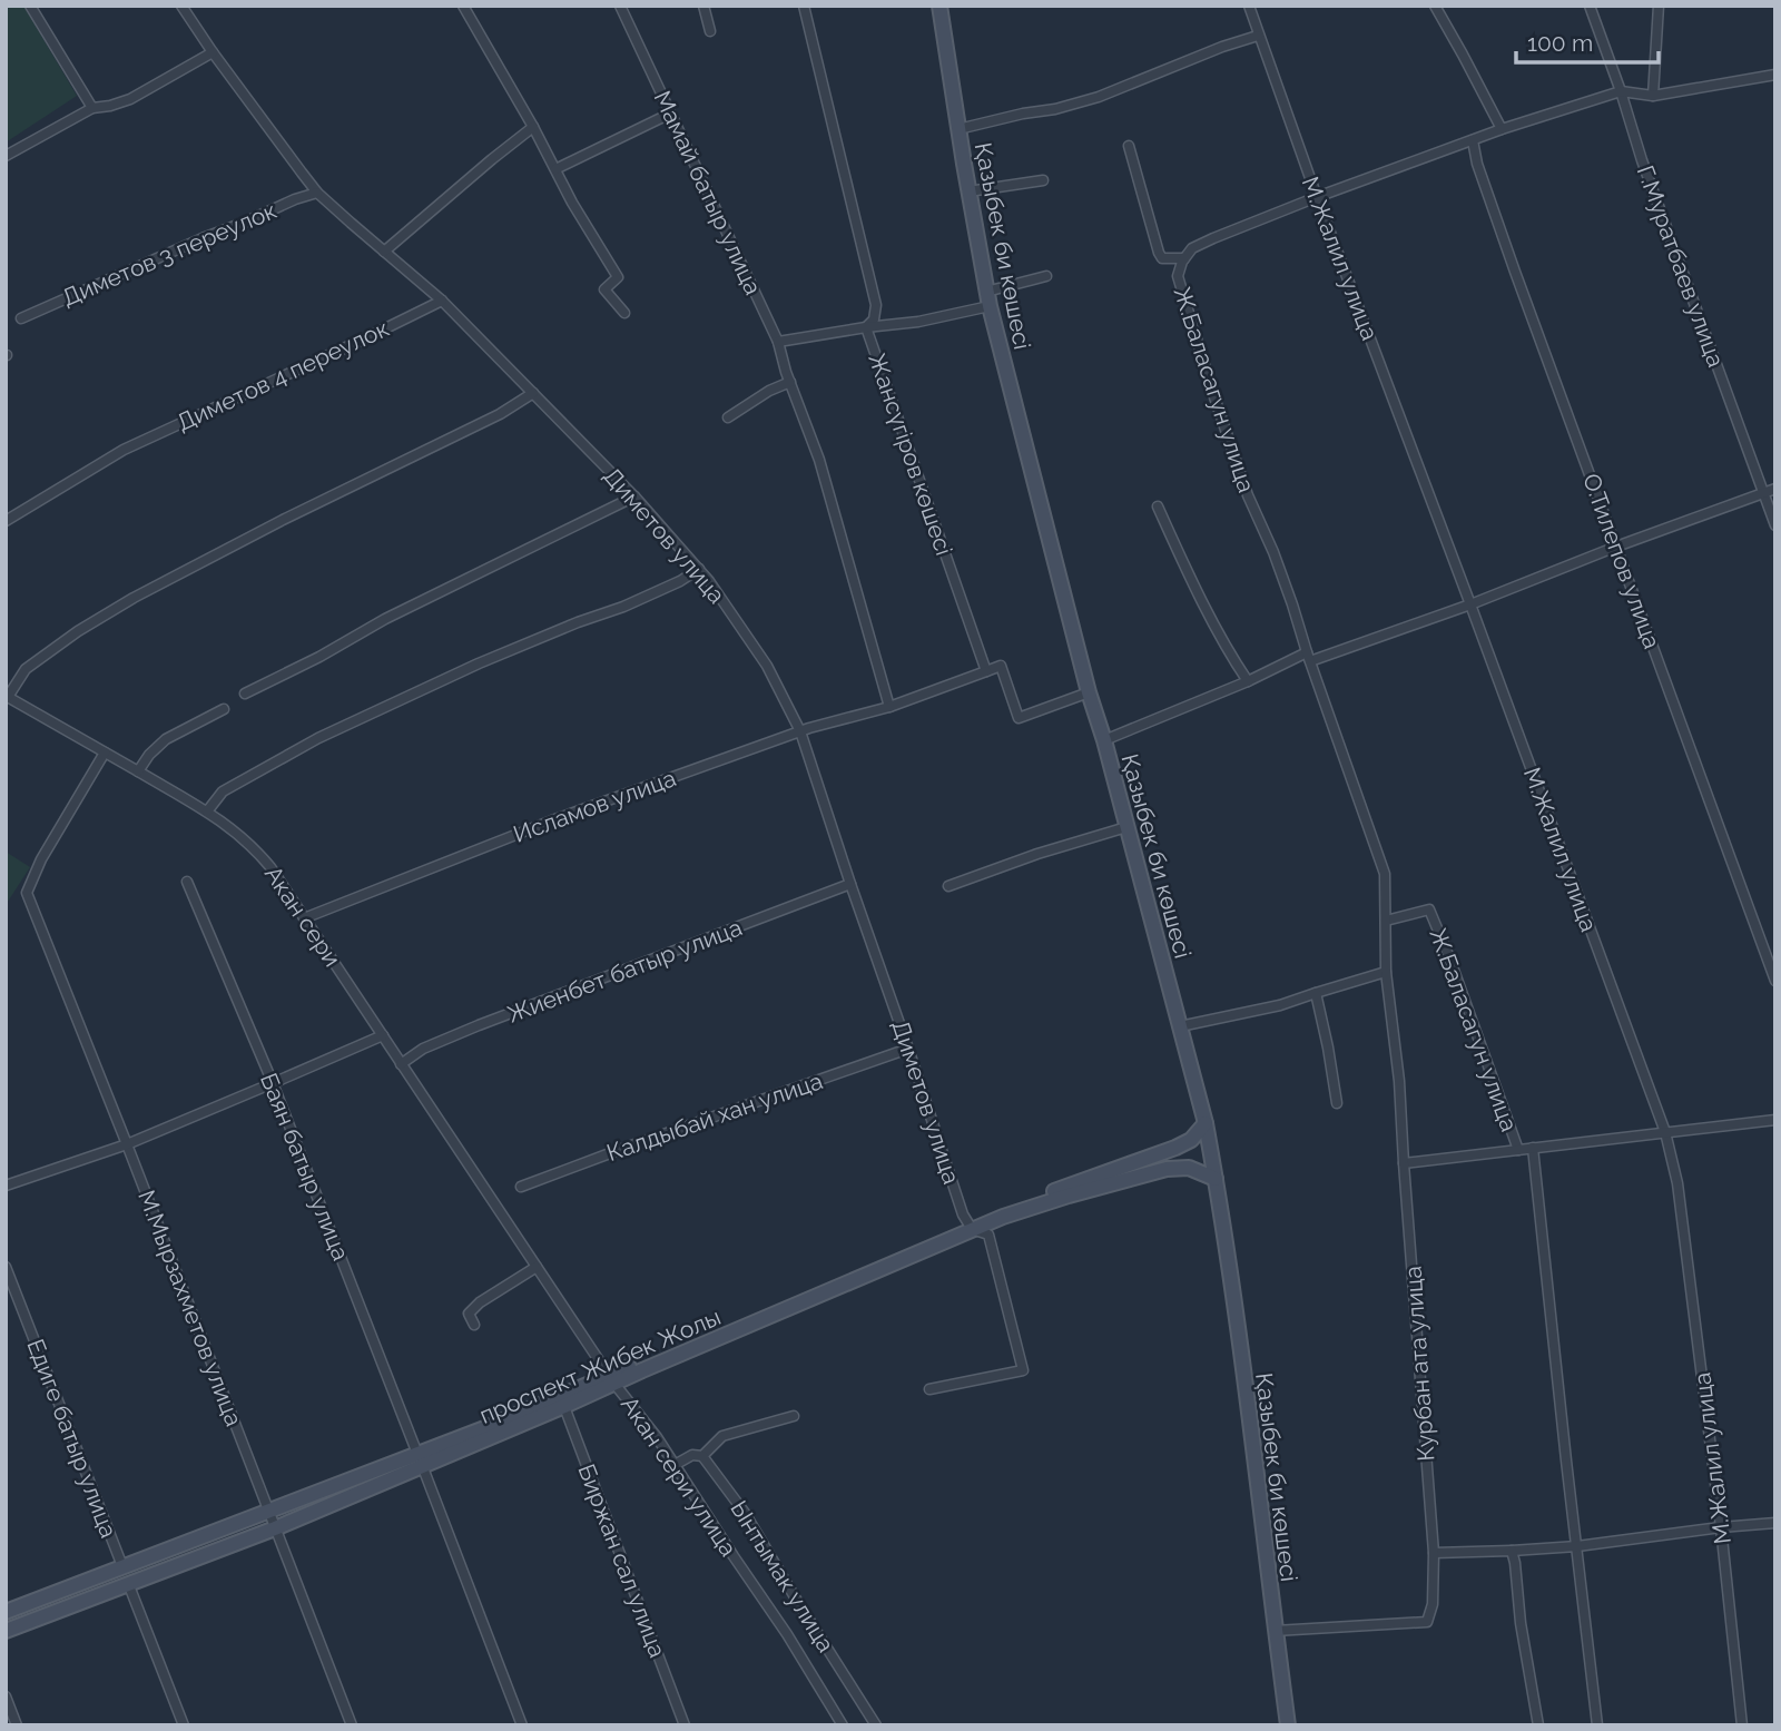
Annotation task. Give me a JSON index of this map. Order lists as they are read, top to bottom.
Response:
{
  "streets": {
    "street": [
      "Мамай батыр улица",
      "Қазыбек би көшесі",
      "Диметов 3 переулок",
      "М.Жалил улица",
      "Г.Муратбаев улица",
      "Диметов 4 переулок",
      "Ж.Баласагун улица",
      "Жансүгіров көшесі",
      "Диметов улица",
      "О.Тилепов улица",
      "Исламов улица",
      "Акан сери",
      "Жиенбет батыр улица",
      "Калдыбай хан улица",
      "Баян батыр улица",
      "М.Мырзахметов улица",
      "Курбан ата улица",
      "проспект Жибек Жолы",
      "Едиге батыр улица",
      "Акан сери улица",
      "Биржан сал улица",
      "Ынтымак улица"
    ]
  },
  "crossings": [
    ["Мамай батыр улица", "Исламов улица"],
    ["Қазыбек би көшесі", "Курбан ата улица"],
    ["Қазыбек би көшесі", "проспект Жибек Жолы"],
    ["Диметов 3 переулок", "Диметов улица"],
    ["Диметов 4 переулок", "Диметов улица"],
    ["Ж.Баласагун улица", "Курбан ата улица"],
    ["Жансүгіров көшесі", "Исламов улица"],
    ["Диметов улица", "Исламов улица"],
    ["Диметов улица", "Жиенбет батыр улица"],
    ["Диметов улица", "Калдыбай хан улица"],
    ["Диметов улица", "проспект Жибек Жолы"],
    ["Исламов улица", "Акан сери"],
    ["Акан сери", "М.Мырзахметов улица"],
    ["Акан сери", "Акан сери улица"],
    ["Жиенбет батыр улица", "Акан сери улица"],
    ["Баян батыр улица", "проспект Жибек Жолы"],
    ["М.Мырзахметов улица", "проспект Жибек Жолы"],
    ["проспект Жибек Жолы", "Едиге батыр улица"],
    ["проспект Жибек Жолы", "Акан сери улица"],
    ["проспект Жибек Жолы", "Биржан сал улица"]
  ],
  "scale_bar": "100 m"
}
